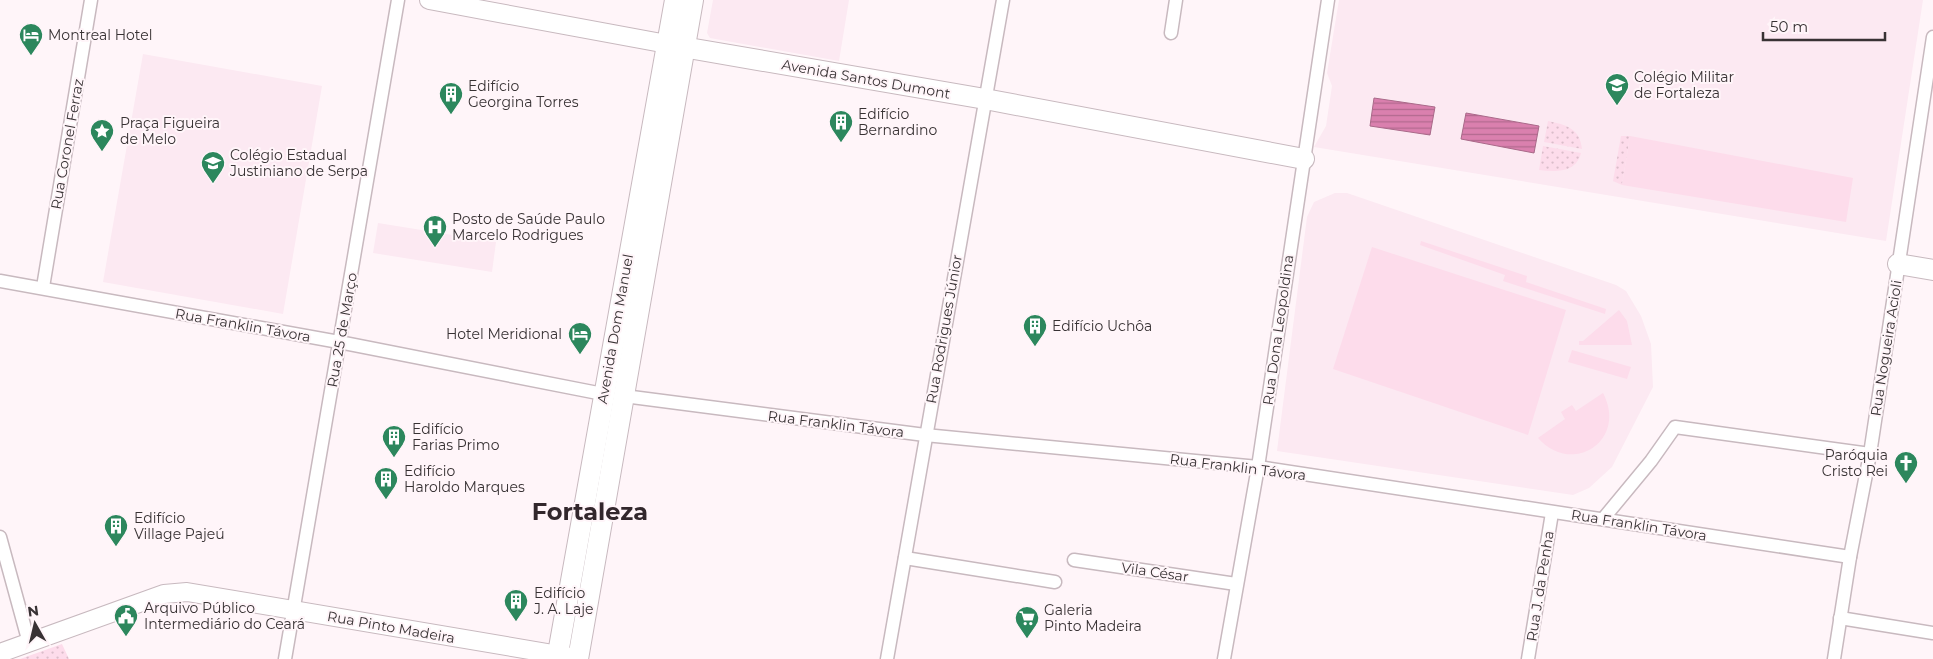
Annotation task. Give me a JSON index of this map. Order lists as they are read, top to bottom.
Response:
{
  "streets": {
    "main road": ["Avenida Santos Dumont", "Avenida Dom Manuel", "Rua Pinto Madeira"],
    "street": [
      "Rua Coronel Ferraz",
      "Rua Franklin Távora",
      "Rua Rodrigues Júnior",
      "Rua 25 de Março",
      "Rua Dona Leopoldina",
      "Rua Nogueira Acioli",
      "Vila César",
      "Rua J. da Penha"
    ]
  },
  "crossings": [
    ["Avenida Santos Dumont", "Avenida Dom Manuel"],
    ["Avenida Santos Dumont", "Rua Rodrigues Júnior"],
    ["Avenida Santos Dumont", "Rua Dona Leopoldina"],
    ["Rua Coronel Ferraz", "Rua Franklin Távora"],
    ["Rua Franklin Távora", "Avenida Dom Manuel"],
    ["Rua Franklin Távora", "Rua Rodrigues Júnior"],
    ["Rua Franklin Távora", "Rua 25 de Março"],
    ["Rua Franklin Távora", "Rua Dona Leopoldina"],
    ["Rua Franklin Távora", "Rua Nogueira Acioli"],
    ["Rua Franklin Távora", "Rua J. da Penha"],
    ["Avenida Dom Manuel", "Rua Pinto Madeira"],
    ["Rua 25 de Março", "Rua Pinto Madeira"],
    ["Rua Dona Leopoldina", "Vila César"]
  ],
  "districts": ["Fortaleza"],
  "places": {
    "hotel": ["Montreal Hotel", "Hotel Meridional"],
    "school or university": ["Colégio Militar de Fortaleza", "Colégio Estadual Justiniano de Serpa"],
    "building": [
      "Edifício Georgina Torres",
      "Edifício Bernardino",
      "Edifício Uchôa",
      "Edifício Farias Primo",
      "Edifício Haroldo Marques",
      "Edifício Village Pajeú",
      "Edifício J. A. Laje"
    ],
    "place": ["Praça Figueira de Melo"],
    "hospital": ["Posto de Saúde Paulo Marcelo Rodrigues"],
    "church": ["Paróquia Cristo Rei"],
    "public building": ["Arquivo Público Intermediário do Ceará"],
    "supermarket": ["Galeria Pinto Madeira"]
  },
  "scale_bar": "50 m",
  "north": "top"
}
